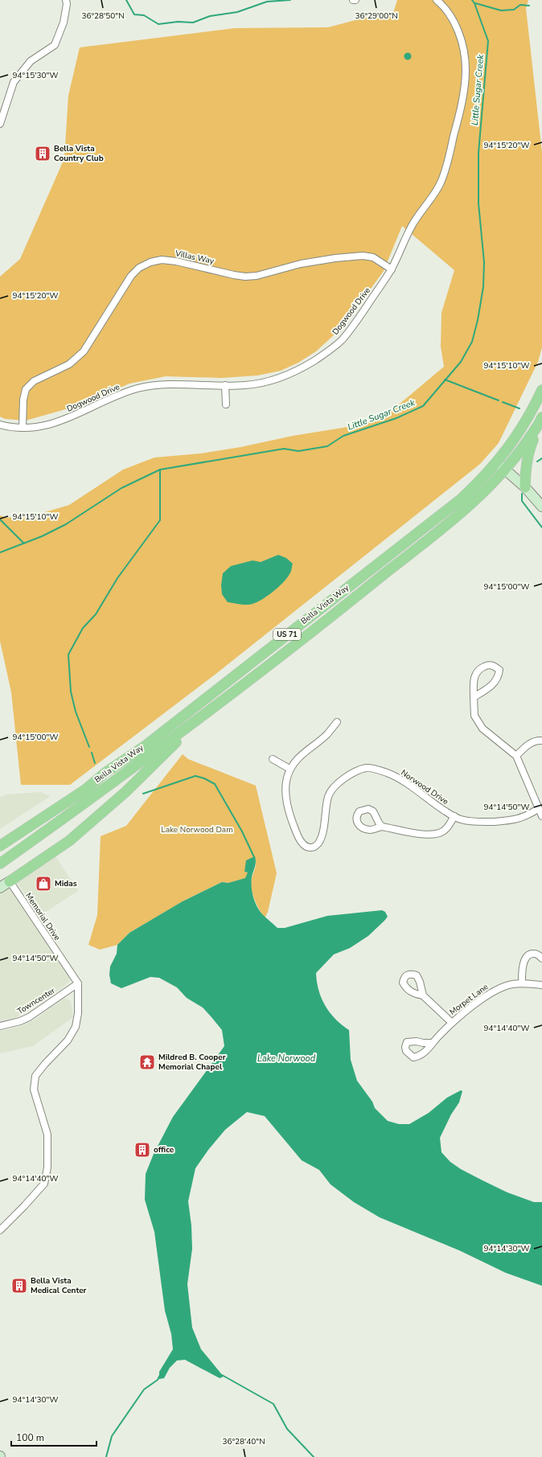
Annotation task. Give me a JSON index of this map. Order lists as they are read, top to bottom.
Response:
{
  "streets": {
    "main road": ["Bella Vista Way", "US 71"],
    "street": [
      "Villas Way",
      "Dogwood Drive",
      "Norwood Drive",
      "Memorial Drive",
      "Morpet Lane",
      "Towncenter"
    ]
  },
  "crossings": [
    ["Villas Way", "Dogwood Drive"],
    ["Memorial Drive", "Towncenter"]
  ],
  "water": ["Little Sugar Creek", "Lake Norwood"],
  "parks": ["Lake Norwood Dam"],
  "places": {
    "building": ["Bella Vista Country Club", "office", "Bella Vista Medical Center"],
    "shop": ["Midas"],
    "temple": ["Mildred B. Cooper Memorial Chapel"]
  },
  "scale_bar": "100 m",
  "coordinates": [
    "36°28'50\"N",
    "36°29'00\"N",
    "94°15'30\"W",
    "94°15'20\"W",
    "94°15'10\"W",
    "94°15'00\"W",
    "94°14'50\"W",
    "94°14'40\"W",
    "94°14'30\"W",
    "36°28'40\"N"
  ]
}
